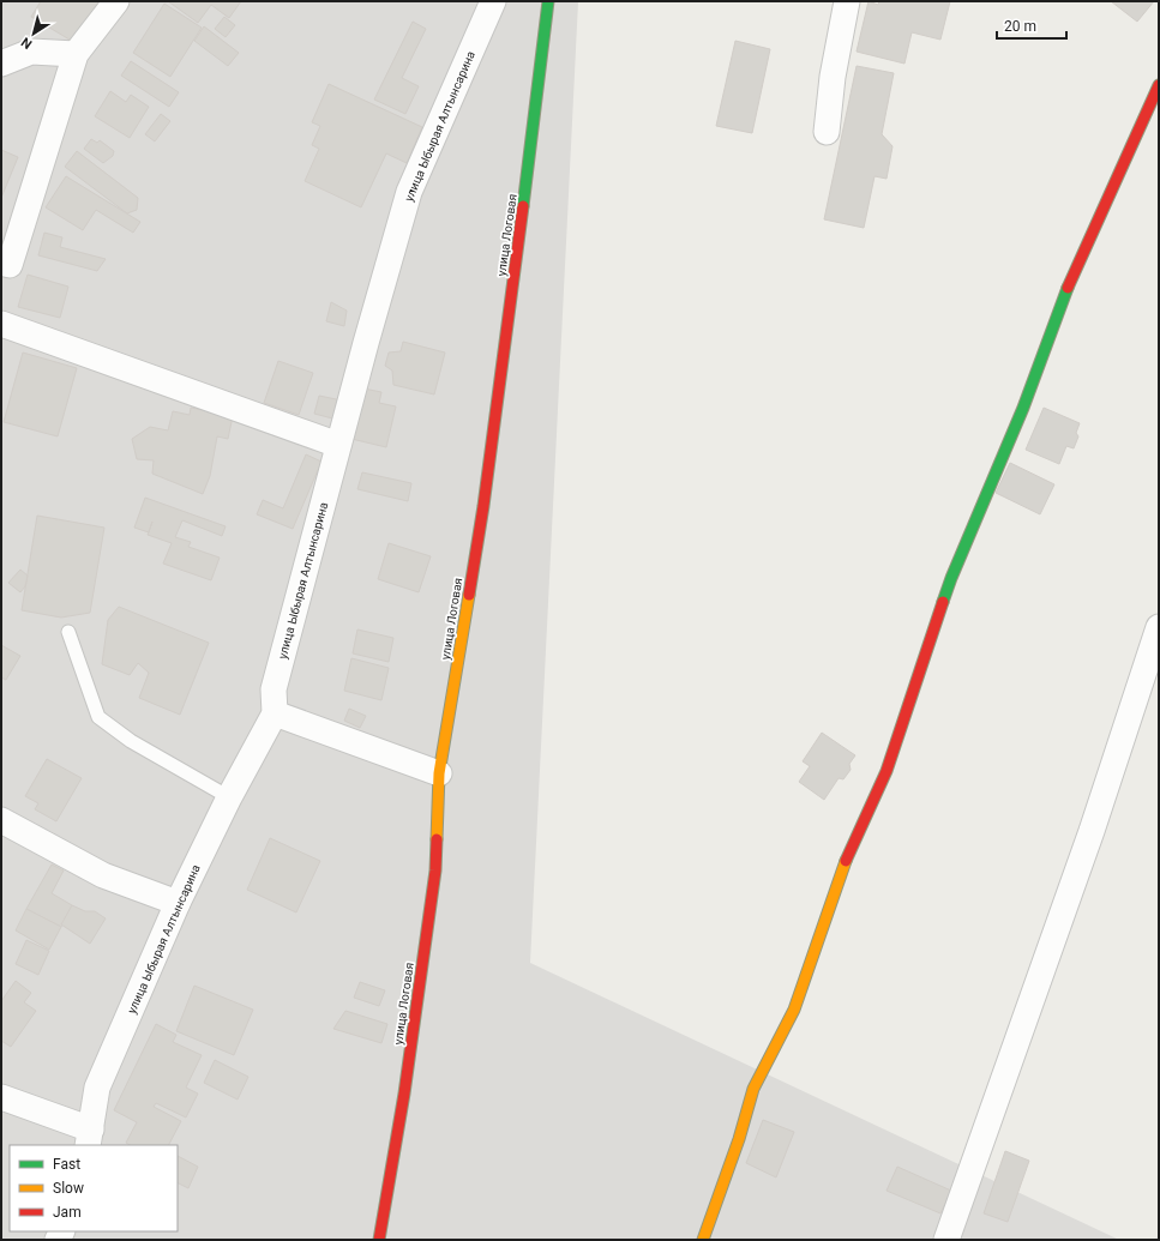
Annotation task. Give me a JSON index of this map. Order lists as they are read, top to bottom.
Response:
{
  "streets": {
    "street": ["улица Ыбырая Алтынсарина", "улица Логовая"]
  },
  "legend": ["Fast", "Slow", "Jam"],
  "scale_bar": "20 m",
  "north": "bottom left"
}
